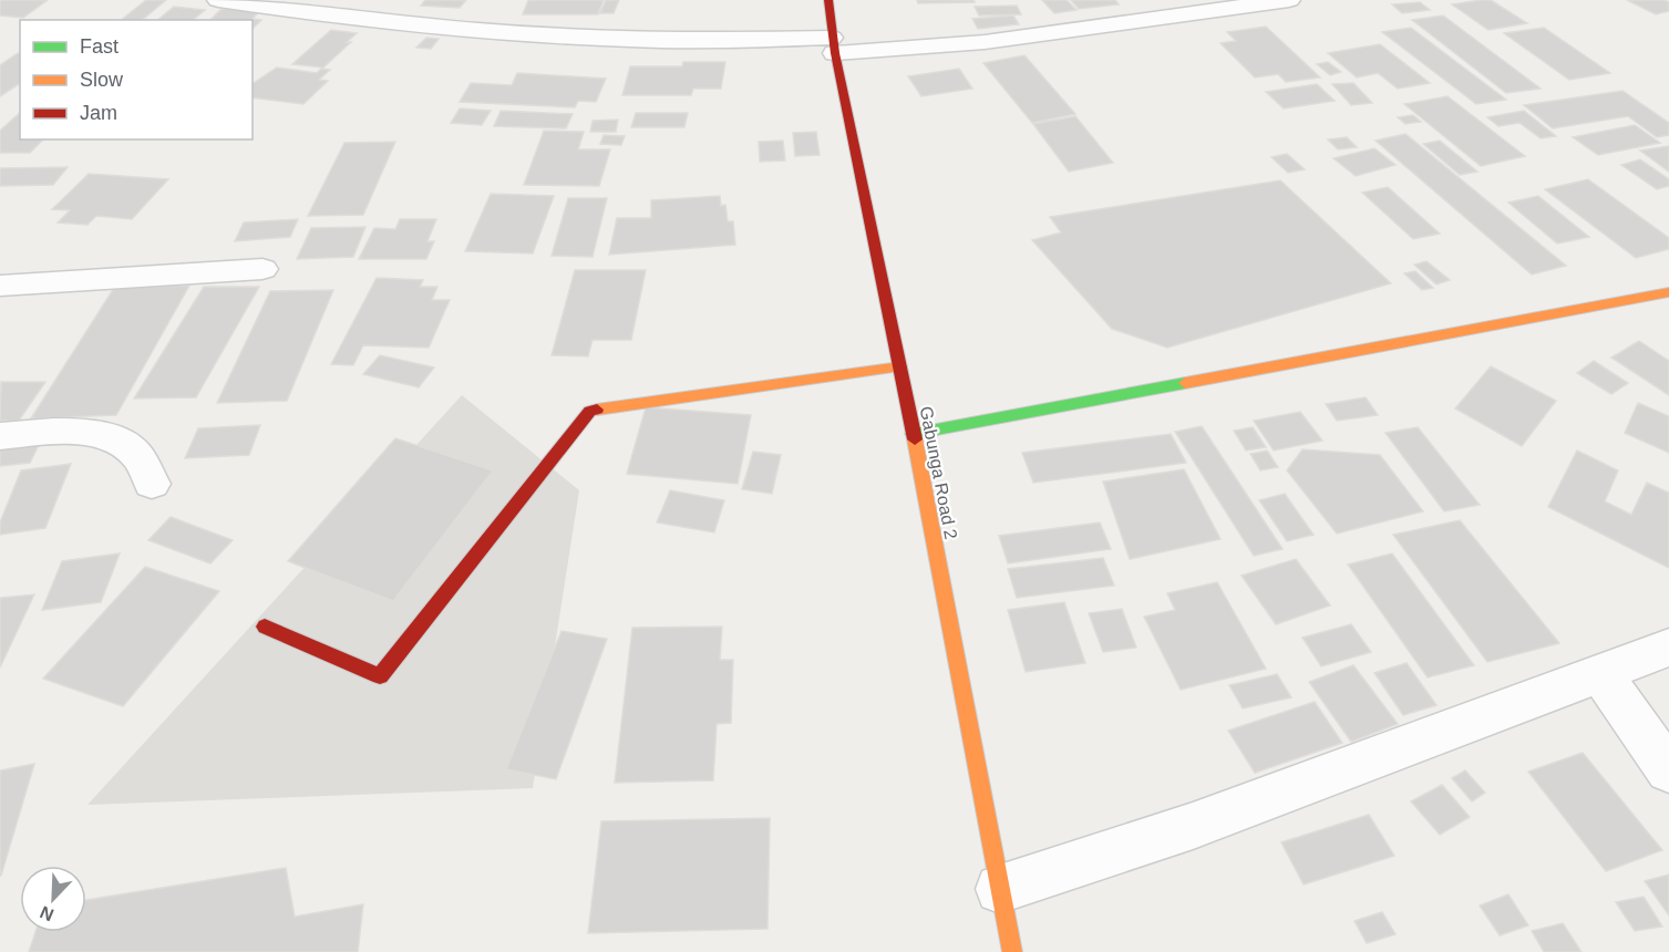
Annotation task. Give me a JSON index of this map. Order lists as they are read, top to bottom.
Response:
{
  "streets": {
    "street": ["Gabunga Road 2"]
  },
  "legend": ["Fast", "Slow", "Jam"],
  "north": "bottom left"
}
